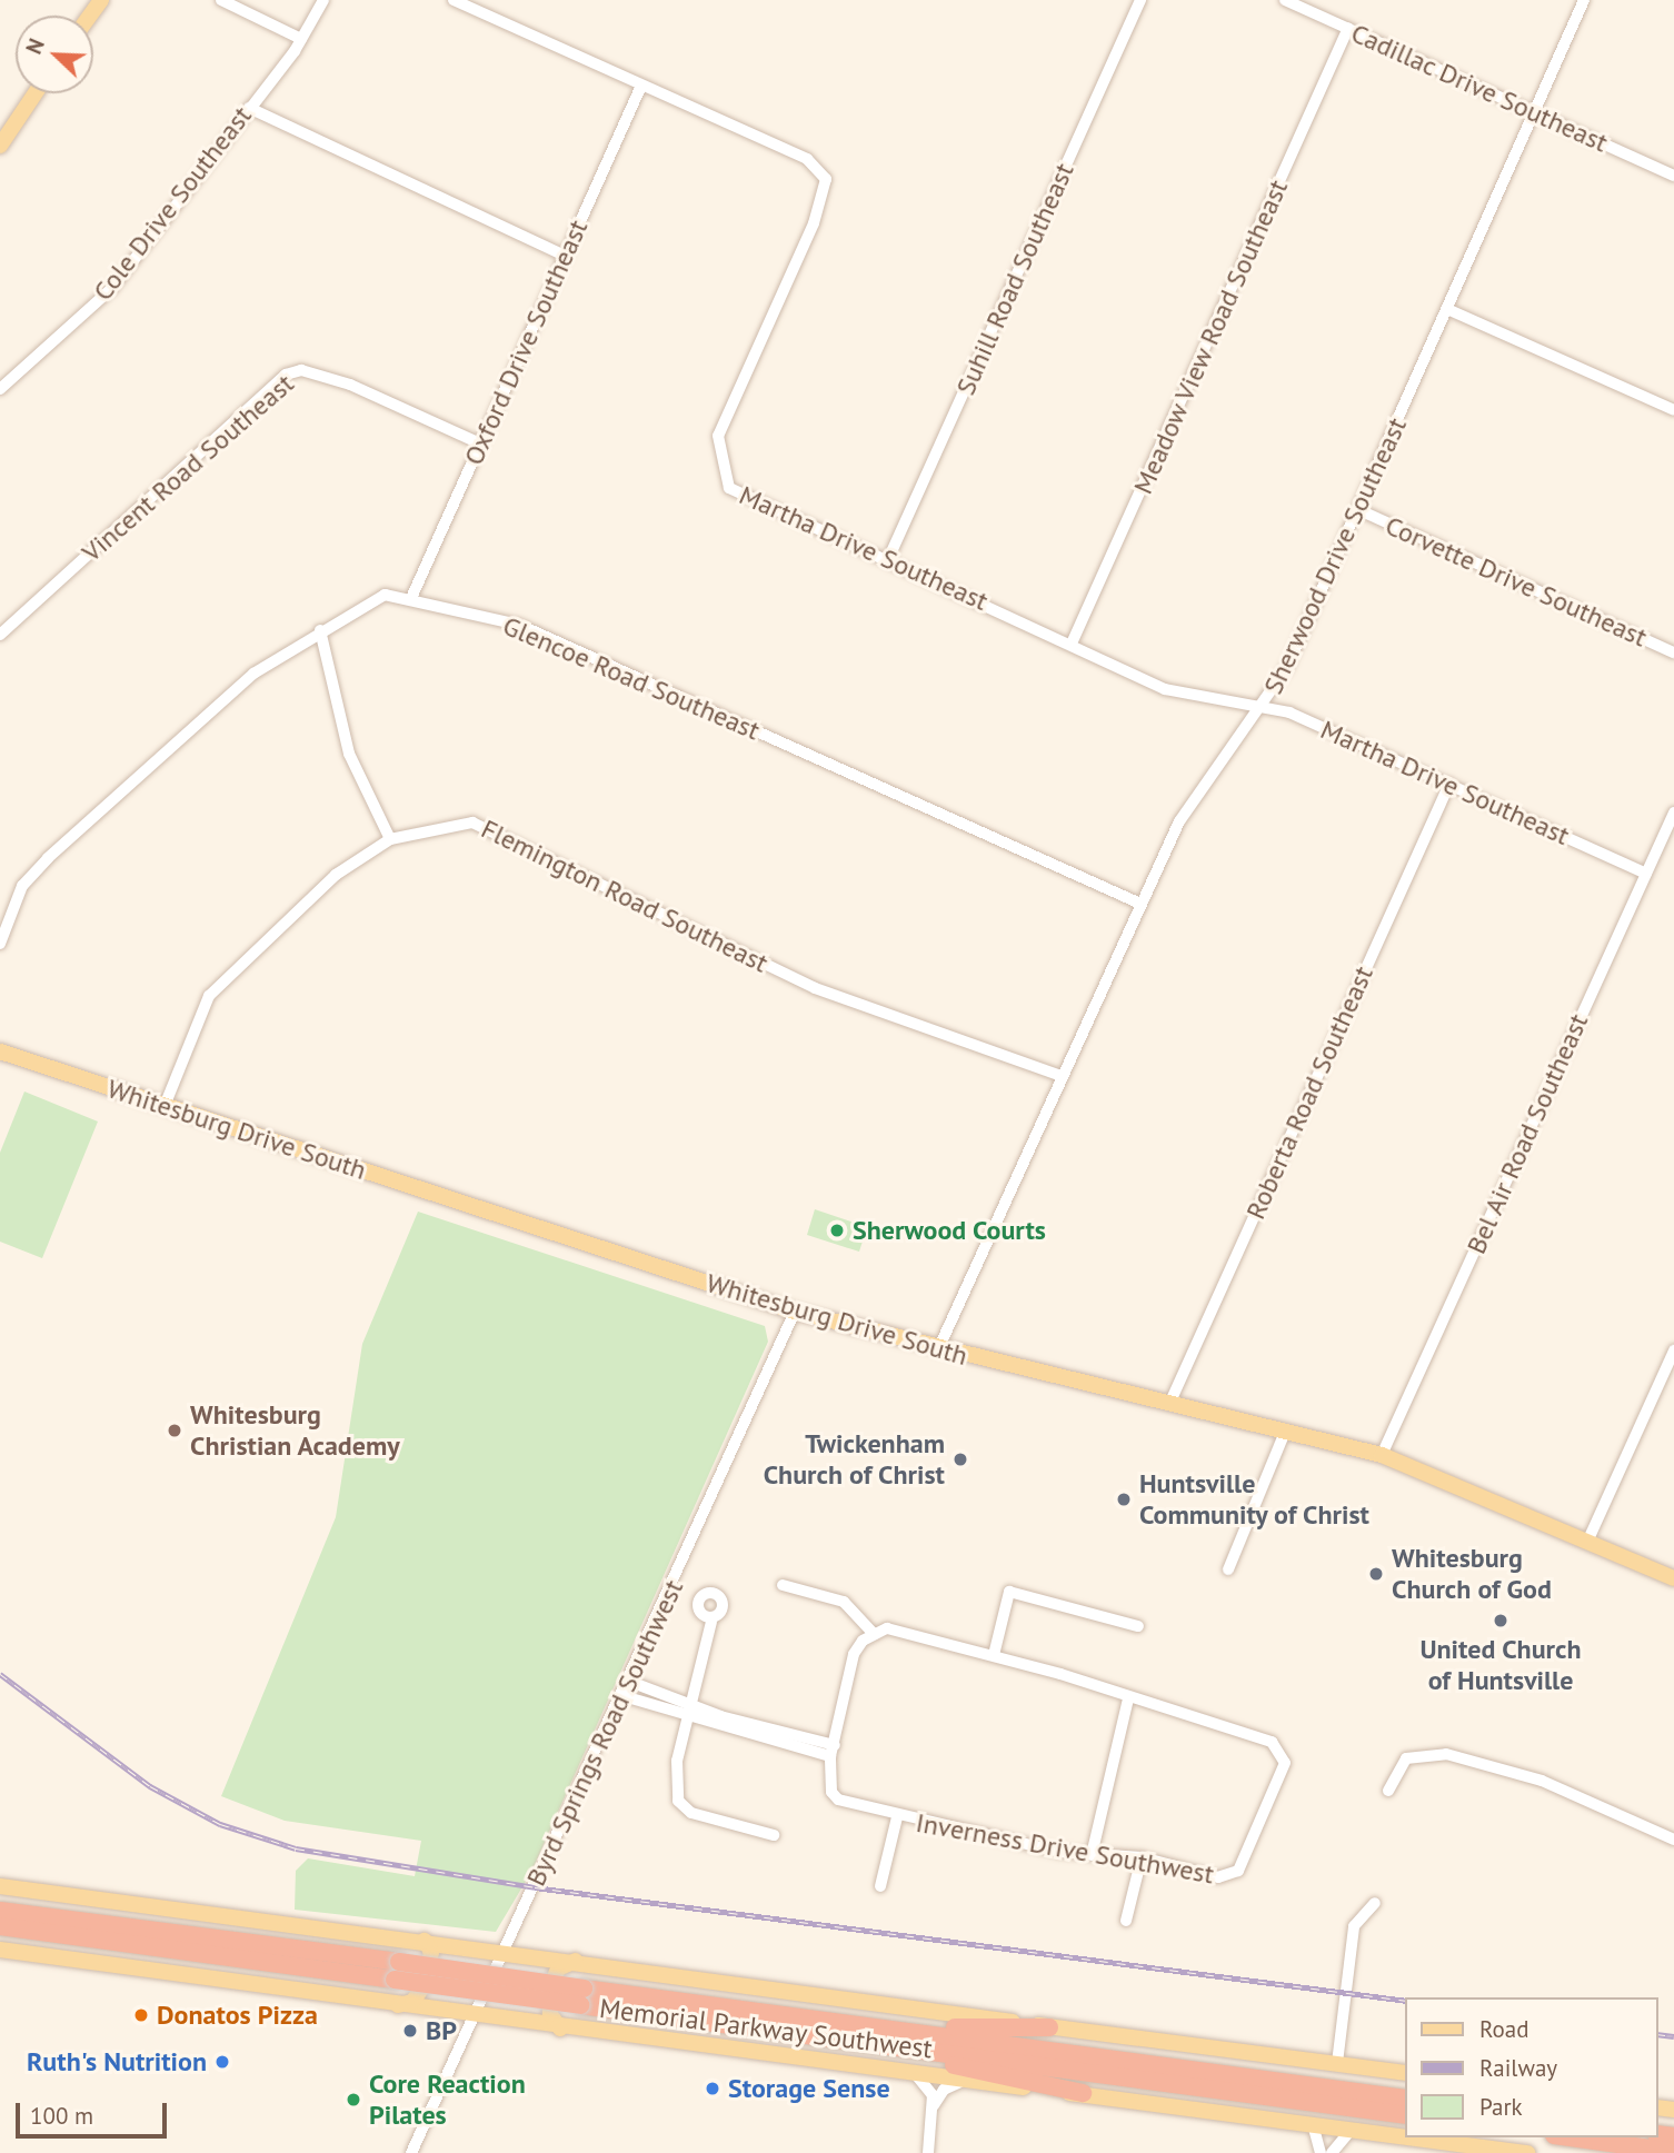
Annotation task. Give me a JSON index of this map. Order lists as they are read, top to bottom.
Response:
{
  "streets": {
    "highway": ["Memorial Parkway Southwest"],
    "main road": ["Whitesburg Drive South"],
    "street": [
      "Cadillac Drive Southeast",
      "Cole Drive Southeast",
      "Suhill Road Southeast",
      "Meadow View Road Southeast",
      "Oxford Drive Southeast",
      "Vincent Road Southeast",
      "Martha Drive Southeast",
      "Sherwood Drive Southeast",
      "Corvette Drive Southeast",
      "Glencoe Road Southeast",
      "Flemington Road Southeast",
      "Roberta Road Southeast",
      "Bel Air Road Southeast",
      "Byrd Springs Road Southwest",
      "Inverness Drive Southwest"
    ]
  },
  "crossings": [
    ["Cadillac Drive Southeast", "Meadow View Road Southeast"],
    ["Cadillac Drive Southeast", "Sherwood Drive Southeast"],
    ["Suhill Road Southeast", "Martha Drive Southeast"],
    ["Meadow View Road Southeast", "Martha Drive Southeast"],
    ["Oxford Drive Southeast", "Vincent Road Southeast"],
    ["Oxford Drive Southeast", "Martha Drive Southeast"],
    ["Oxford Drive Southeast", "Glencoe Road Southeast"],
    ["Martha Drive Southeast", "Sherwood Drive Southeast"],
    ["Martha Drive Southeast", "Roberta Road Southeast"],
    ["Martha Drive Southeast", "Bel Air Road Southeast"],
    ["Sherwood Drive Southeast", "Corvette Drive Southeast"],
    ["Sherwood Drive Southeast", "Glencoe Road Southeast"],
    ["Sherwood Drive Southeast", "Flemington Road Southeast"],
    ["Sherwood Drive Southeast", "Whitesburg Drive South"],
    ["Flemington Road Southeast", "Whitesburg Drive South"],
    ["Roberta Road Southeast", "Whitesburg Drive South"],
    ["Whitesburg Drive South", "Bel Air Road Southeast"],
    ["Whitesburg Drive South", "Byrd Springs Road Southwest"],
    ["Byrd Springs Road Southwest", "Memorial Parkway Southwest"]
  ],
  "places": [
    "Sherwood Courts",
    "Whitesburg Christian Academy",
    "Twickenham Church of Christ",
    "Huntsville Community of Christ",
    "Whitesburg Church of God",
    "United Church of Huntsville",
    "Donatos Pizza",
    "BP",
    "Ruth's Nutrition",
    "Storage Sense",
    "Core Reaction Pilates"
  ],
  "legend": ["Road", "Railway", "Park"],
  "scale_bar": "100 m",
  "north": "top left"
}
